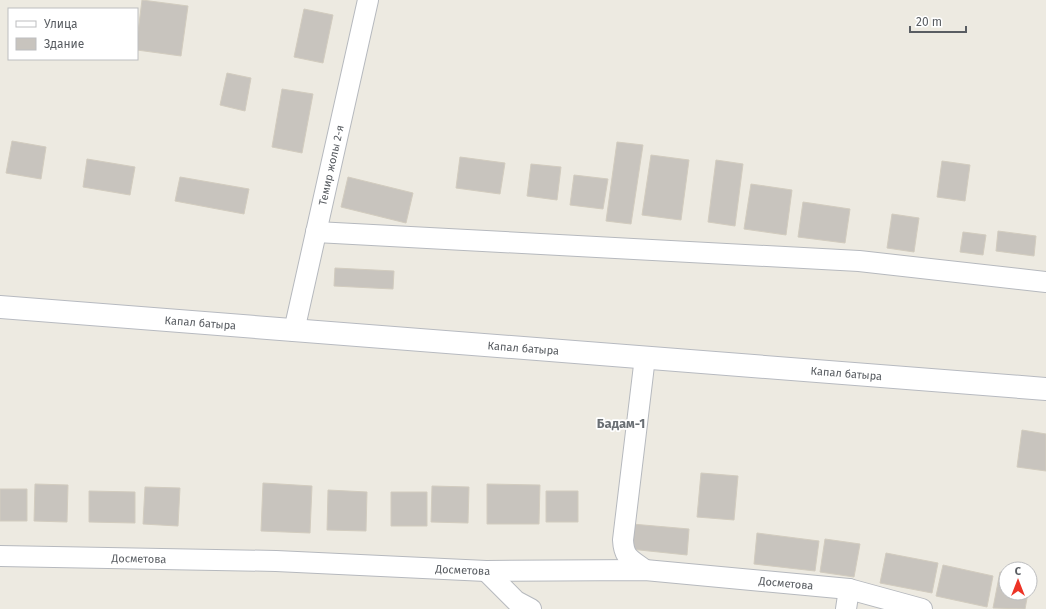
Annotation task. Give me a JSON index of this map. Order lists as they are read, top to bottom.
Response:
{
  "streets": {
    "main road": ["Капал батыра"],
    "street": ["Темир жолы 2-я", "Досметова"]
  },
  "crossings": [
    ["Темир жолы 2-я", "Капал батыра"]
  ],
  "districts": ["Бадам-1"],
  "legend": ["Улица", "Здание"],
  "scale_bar": "20 m",
  "north": "top"
}
